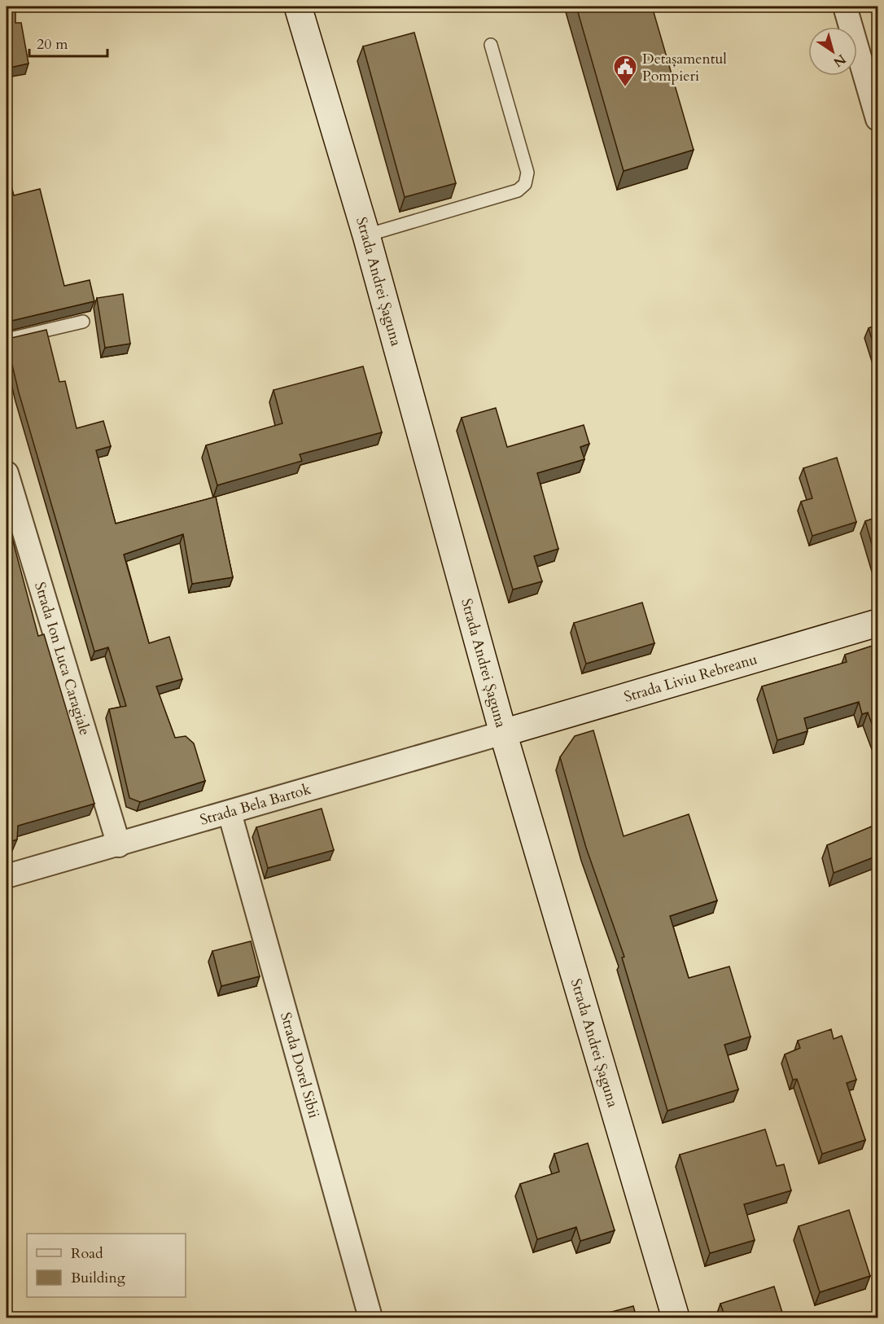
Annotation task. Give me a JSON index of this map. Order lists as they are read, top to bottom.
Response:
{
  "streets": {
    "main road": ["Strada Andrei Șaguna", "Strada Liviu Rebreanu"],
    "street": ["Strada Ion Luca Caragiale", "Strada Bela Bartok", "Strada Dorel Sibii"]
  },
  "crossings": [
    ["Strada Andrei Șaguna", "Strada Liviu Rebreanu"],
    ["Strada Andrei Șaguna", "Strada Bela Bartok"],
    ["Strada Ion Luca Caragiale", "Strada Bela Bartok"],
    ["Strada Liviu Rebreanu", "Strada Bela Bartok"],
    ["Strada Bela Bartok", "Strada Dorel Sibii"]
  ],
  "places": {
    "public building": ["Detașamentul Pompieri"]
  },
  "legend": ["Road", "Building"],
  "scale_bar": "20 m",
  "north": "bottom right"
}
